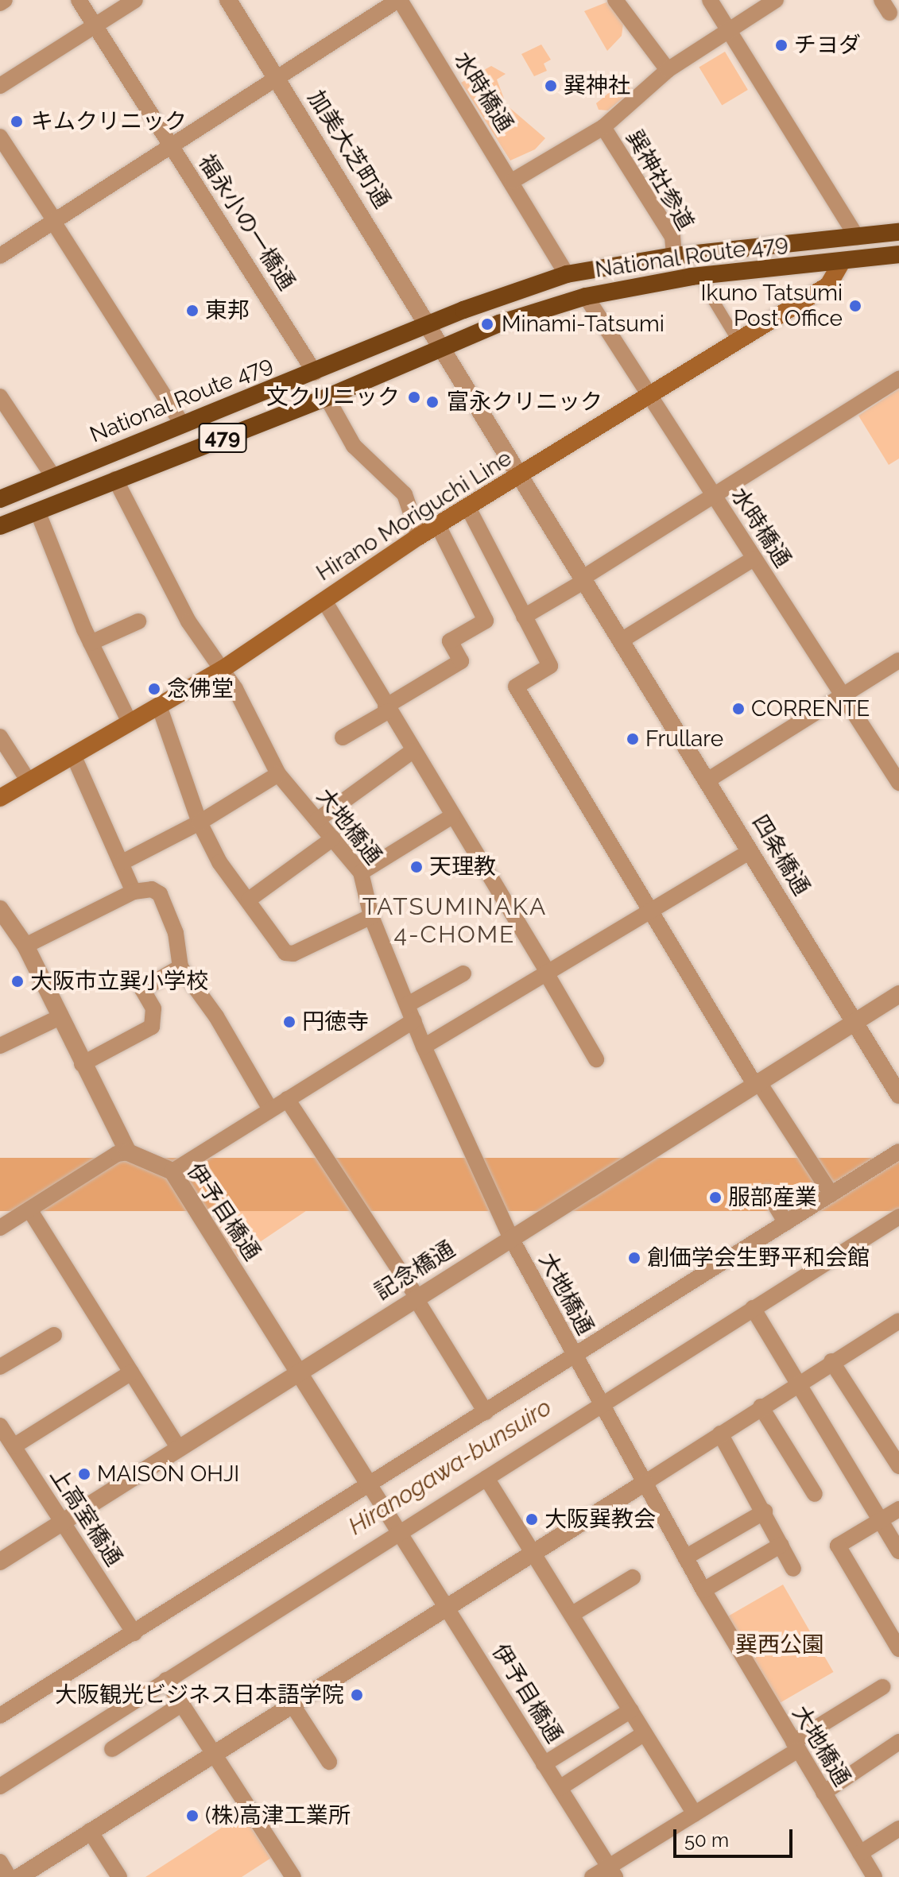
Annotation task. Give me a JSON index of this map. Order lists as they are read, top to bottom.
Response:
{
  "streets": {
    "highway": ["National Route 479", "479"],
    "main road": ["Hirano Moriguchi Line"],
    "street": [
      "水時橋通",
      "加美大芝町通",
      "巽神社参道",
      "福永小の一橋通",
      "大地橋通",
      "四条橋通",
      "伊予目橋通",
      "記念橋通",
      "上高室橋通"
    ]
  },
  "crossings": [
    ["水時橋通", "National Route 479"],
    ["水時橋通", "Hirano Moriguchi Line"],
    ["加美大芝町通", "National Route 479"],
    ["巽神社参道", "National Route 479"],
    ["福永小の一橋通", "National Route 479"],
    ["National Route 479", "Hirano Moriguchi Line"],
    ["National Route 479", "大地橋通"],
    ["Hirano Moriguchi Line", "大地橋通"],
    ["大地橋通", "記念橋通"],
    ["四条橋通", "記念橋通"],
    ["伊予目橋通", "記念橋通"],
    ["記念橋通", "上高室橋通"]
  ],
  "districts": ["TATSUMINAKA 4-CHOME"],
  "water": ["Hiranogawa-bunsuiro"],
  "parks": ["巽西公園"],
  "places": [
    "チヨダ",
    "巽神社",
    "キムクリニック",
    "Ikuno Tatsumi Post Office",
    "東邦",
    "Minami-Tatsumi",
    "文クリニック",
    "富永クリニック",
    "念佛堂",
    "CORRENTE",
    "Frullare",
    "天理教",
    "大阪市立巽小学校",
    "円徳寺",
    "服部産業",
    "創価学会生野平和会館",
    "MAISON OHJI",
    "大阪巽教会",
    "大阪観光ビジネス日本語学院",
    "(株)高津工業所"
  ],
  "scale_bar": "50 m"
}
